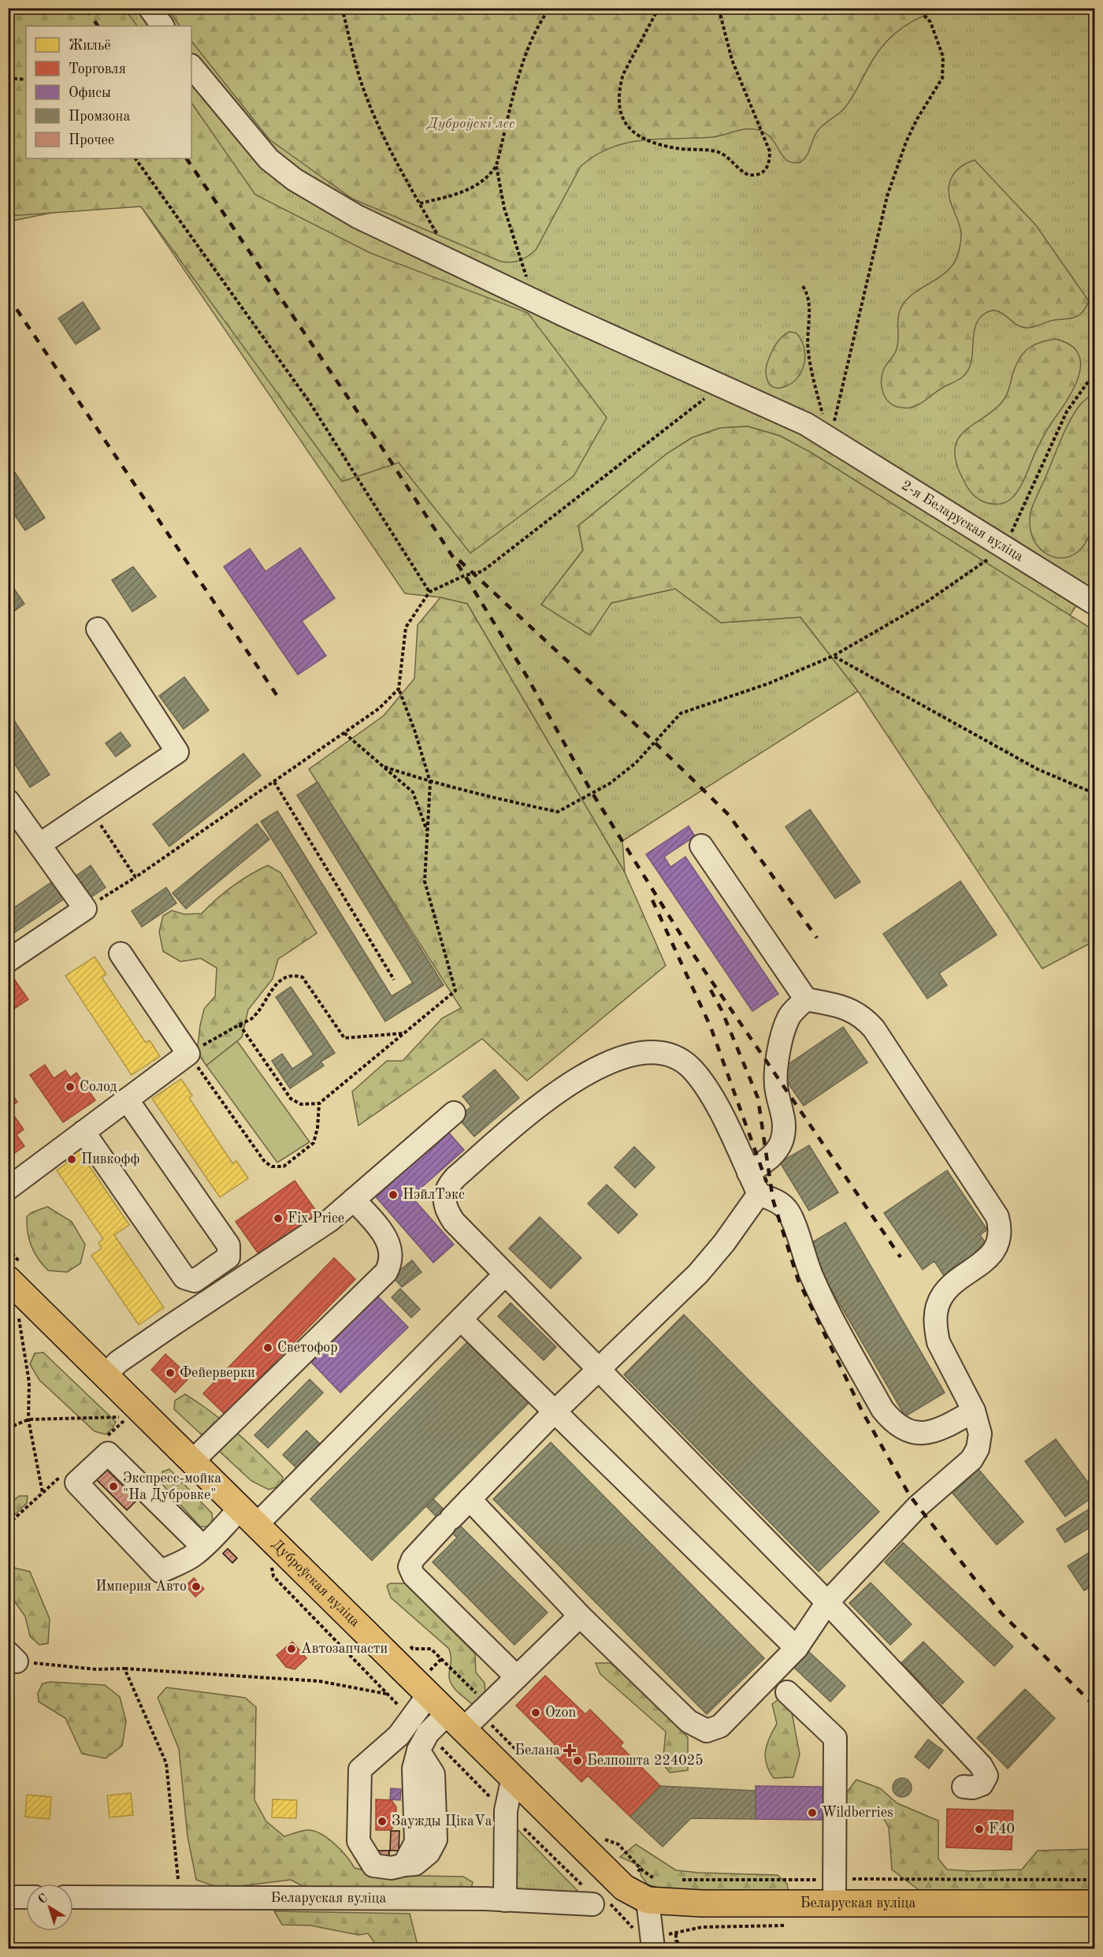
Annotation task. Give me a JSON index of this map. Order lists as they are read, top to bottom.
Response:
{
  "streets": {
    "main road": ["Дуброўская вуліца", "Беларуская вуліца"],
    "street": ["2-я Беларуская вуліца"]
  },
  "crossings": [
    ["Дуброўская вуліца", "Беларуская вуліца"]
  ],
  "parks": ["Дуброўскі лес"],
  "places": {
    "other": [
      "Солод",
      "Пивкофф",
      "НэйлТэкс",
      "Fix Price",
      "Светофор",
      "Фейерверки",
      "Экспресс-мойка \"На Дубровке\"",
      "Империя Авто",
      "Автозапчасти",
      "Ozon",
      "Белпошта 224025",
      "Wildberries",
      "Заужды ЦікаVа",
      "F40"
    ],
    "health": ["Белана"]
  },
  "legend": [
    "Жильё",
    "Торговля",
    "Офисы",
    "Промзона",
    "Прочее"
  ],
  "north": "top left"
}
